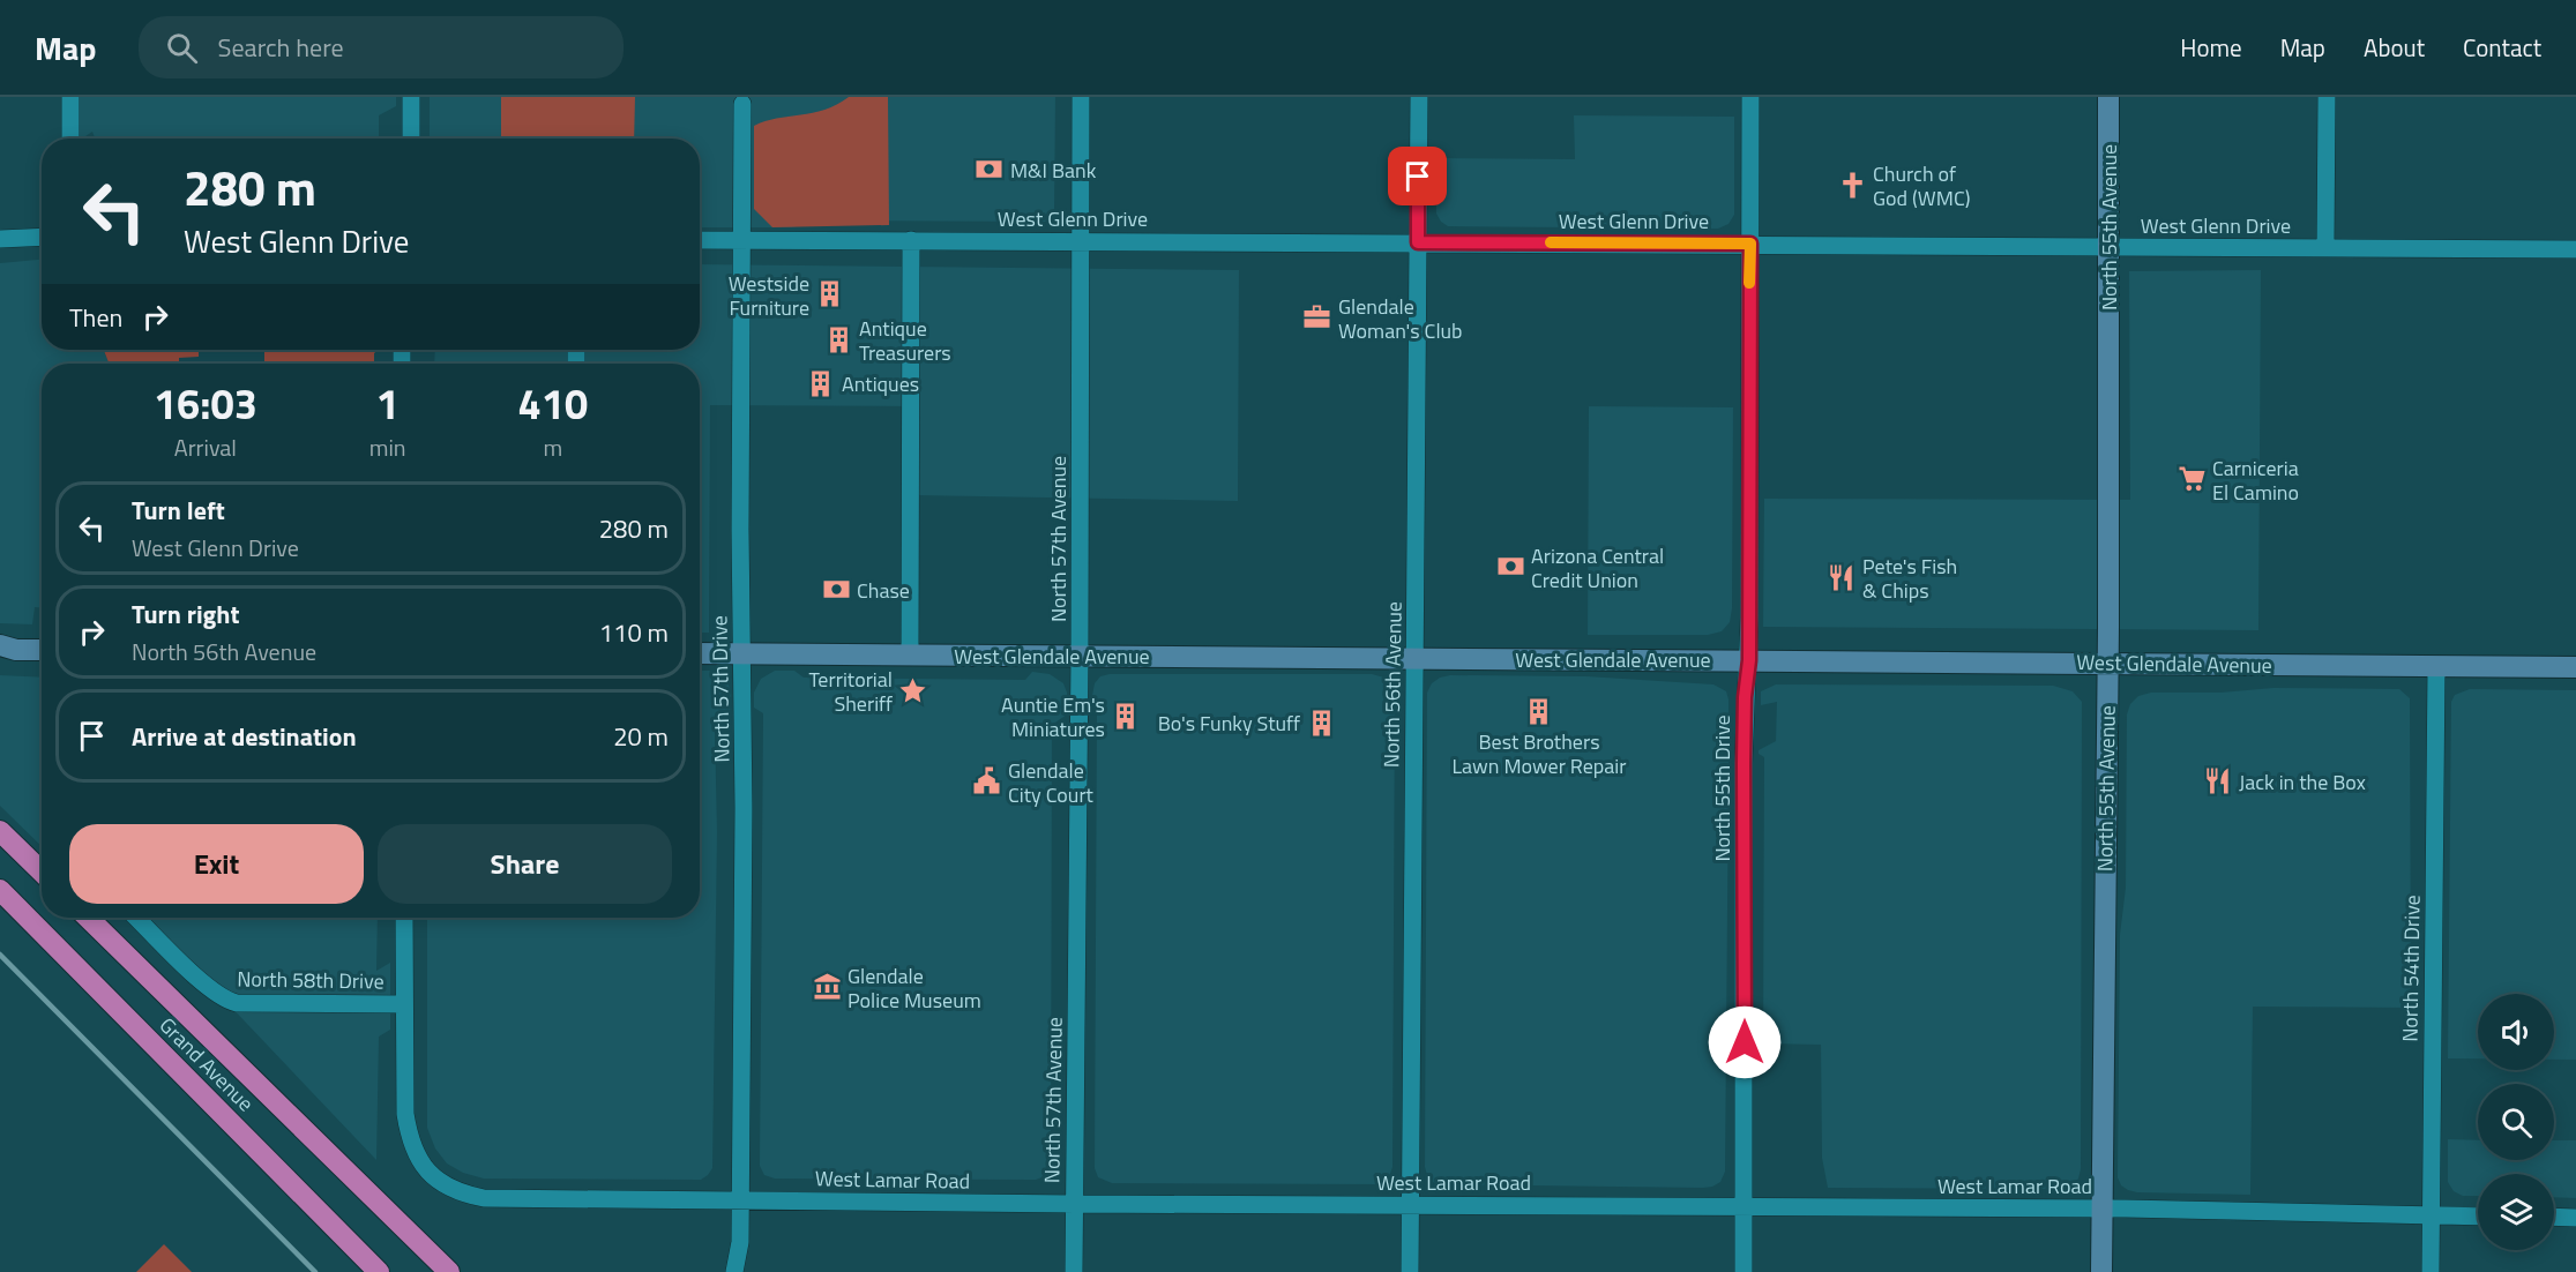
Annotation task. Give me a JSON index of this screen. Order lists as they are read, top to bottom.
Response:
{
  "streets": {
    "highway": ["Grand Avenue"],
    "main road": ["North 55th Avenue", "West Glendale Avenue"],
    "street": [
      "West Glenn Drive",
      "North 57th Avenue",
      "North 56th Avenue",
      "North 57th Drive",
      "North 55th Drive",
      "North 54th Drive",
      "North 58th Drive",
      "West Lamar Road"
    ]
  },
  "crossings": [
    ["West Glenn Drive", "North 55th Avenue"],
    ["West Glenn Drive", "North 57th Avenue"],
    ["West Glenn Drive", "North 56th Avenue"],
    ["West Glenn Drive", "North 57th Drive"],
    ["West Glenn Drive", "North 55th Drive"],
    ["North 55th Avenue", "West Glendale Avenue"],
    ["North 55th Avenue", "West Lamar Road"],
    ["North 57th Avenue", "West Glendale Avenue"],
    ["North 57th Avenue", "West Lamar Road"],
    ["West Glendale Avenue", "North 56th Avenue"],
    ["West Glendale Avenue", "North 57th Drive"],
    ["West Glendale Avenue", "North 55th Drive"],
    ["West Glendale Avenue", "North 54th Drive"],
    ["North 56th Avenue", "West Lamar Road"],
    ["North 57th Drive", "West Lamar Road"],
    ["North 55th Drive", "West Lamar Road"],
    ["North 54th Drive", "West Lamar Road"],
    ["North 58th Drive", "West Lamar Road"]
  ],
  "places": {
    "bank": ["M&I Bank", "Arizona Central Credit Union", "Chase"],
    "church": ["Church of God (WMC)"],
    "building": [
      "Westside Furniture",
      "Antique Treasurers",
      "Antiques",
      "Best Brothers Lawn Mower Repair",
      "Auntie Em's Miniatures",
      "Bo's Funky Stuff"
    ],
    "office": ["Glendale Woman's Club"],
    "supermarket": ["Carniceria El Camino"],
    "restaurant": ["Pete's Fish & Chips", "Jack in the Box"],
    "place": ["Territorial Sheriff"],
    "public building": ["Glendale City Court"],
    "museum": ["Glendale Police Museum"]
  },
  "page": {
    "header": "Map",
    "search": "Search here",
    "nav": [
      "Home",
      "Map",
      "About",
      "Contact"
    ],
    "turn": ["280 m", "West Glenn Drive"],
    "then": "Then",
    "eta": [
      "16:03",
      "Arrival",
      "1",
      "min",
      "410",
      "m"
    ],
    "list": [
      {
        "name": "Turn left",
        "note": "West Glenn Drive",
        "value": "280 m"
      },
      {
        "name": "Turn right",
        "note": "North 56th Avenue",
        "value": "110 m"
      },
      {
        "name": "Arrive at destination",
        "value": "20 m"
      }
    ],
    "buttons": ["Exit", "Share"]
  }
}
